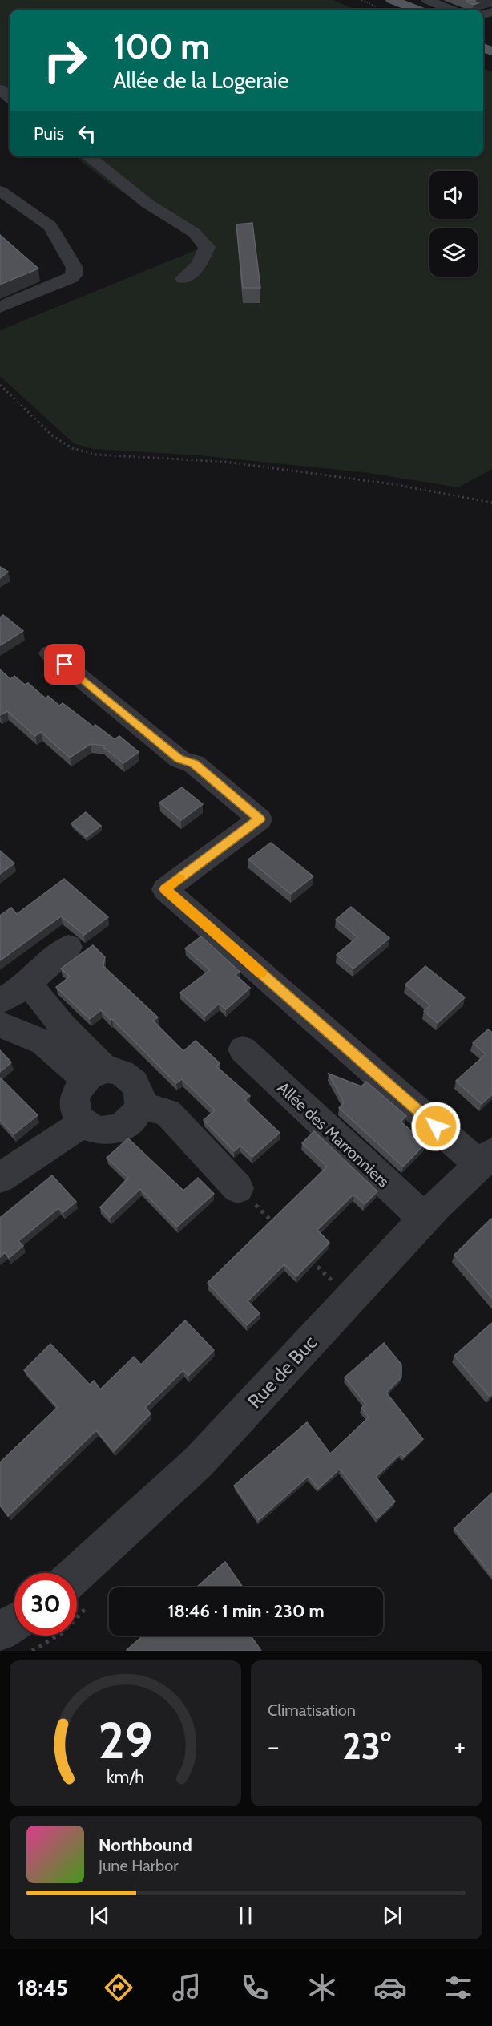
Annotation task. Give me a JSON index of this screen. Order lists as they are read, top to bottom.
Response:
{
  "streets": {
    "street": ["Allée des Marronniers", "Rue de Buc"]
  },
  "crossings": [
    ["Allée des Marronniers", "Rue de Buc"]
  ],
  "page": {
    "turn": ["100 m", "Allée de la Logeraie"],
    "then": "Puis",
    "limit": "30",
    "trip": "18:46 · 1 min · 230 m",
    "tile": "Climatisation",
    "heat": ["−", "23°", "+"],
    "song": ["Northbound", "June Harbor"],
    "tabs": "18:45",
    "gauge": ["29", "km/h"]
  }
}
